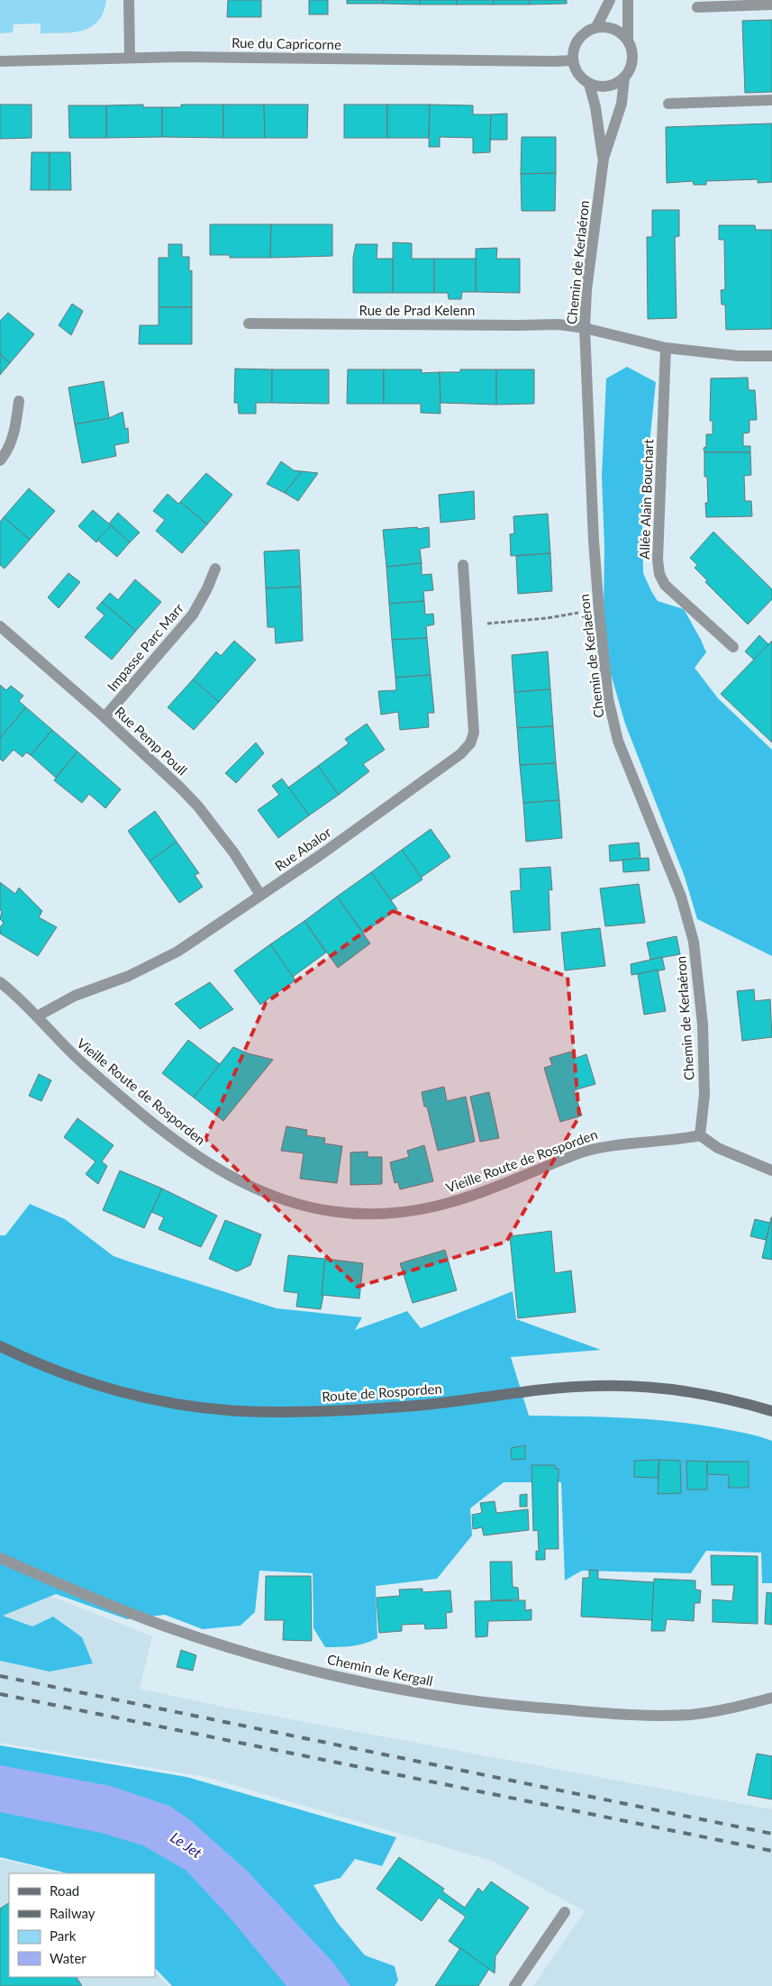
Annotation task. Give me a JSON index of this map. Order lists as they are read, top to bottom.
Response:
{
  "streets": {
    "main road": ["Route de Rosporden"],
    "street": [
      "Rue du Capricorne",
      "Chemin de Kerlaéron",
      "Rue de Prad Kelenn",
      "Allée Alain Bouchart",
      "Impasse Parc Marr",
      "Rue Pemp Poull",
      "Rue Abalor",
      "Vieille Route de Rosporden",
      "Chemin de Kergall"
    ]
  },
  "crossings": [
    ["Rue du Capricorne", "Chemin de Kerlaéron"],
    ["Chemin de Kerlaéron", "Rue de Prad Kelenn"],
    ["Chemin de Kerlaéron", "Vieille Route de Rosporden"],
    ["Rue de Prad Kelenn", "Allée Alain Bouchart"],
    ["Impasse Parc Marr", "Rue Pemp Poull"],
    ["Rue Pemp Poull", "Rue Abalor"],
    ["Rue Abalor", "Vieille Route de Rosporden"]
  ],
  "water": ["Le Jet"],
  "legend": [
    "Road",
    "Railway",
    "Park",
    "Water"
  ]
}
